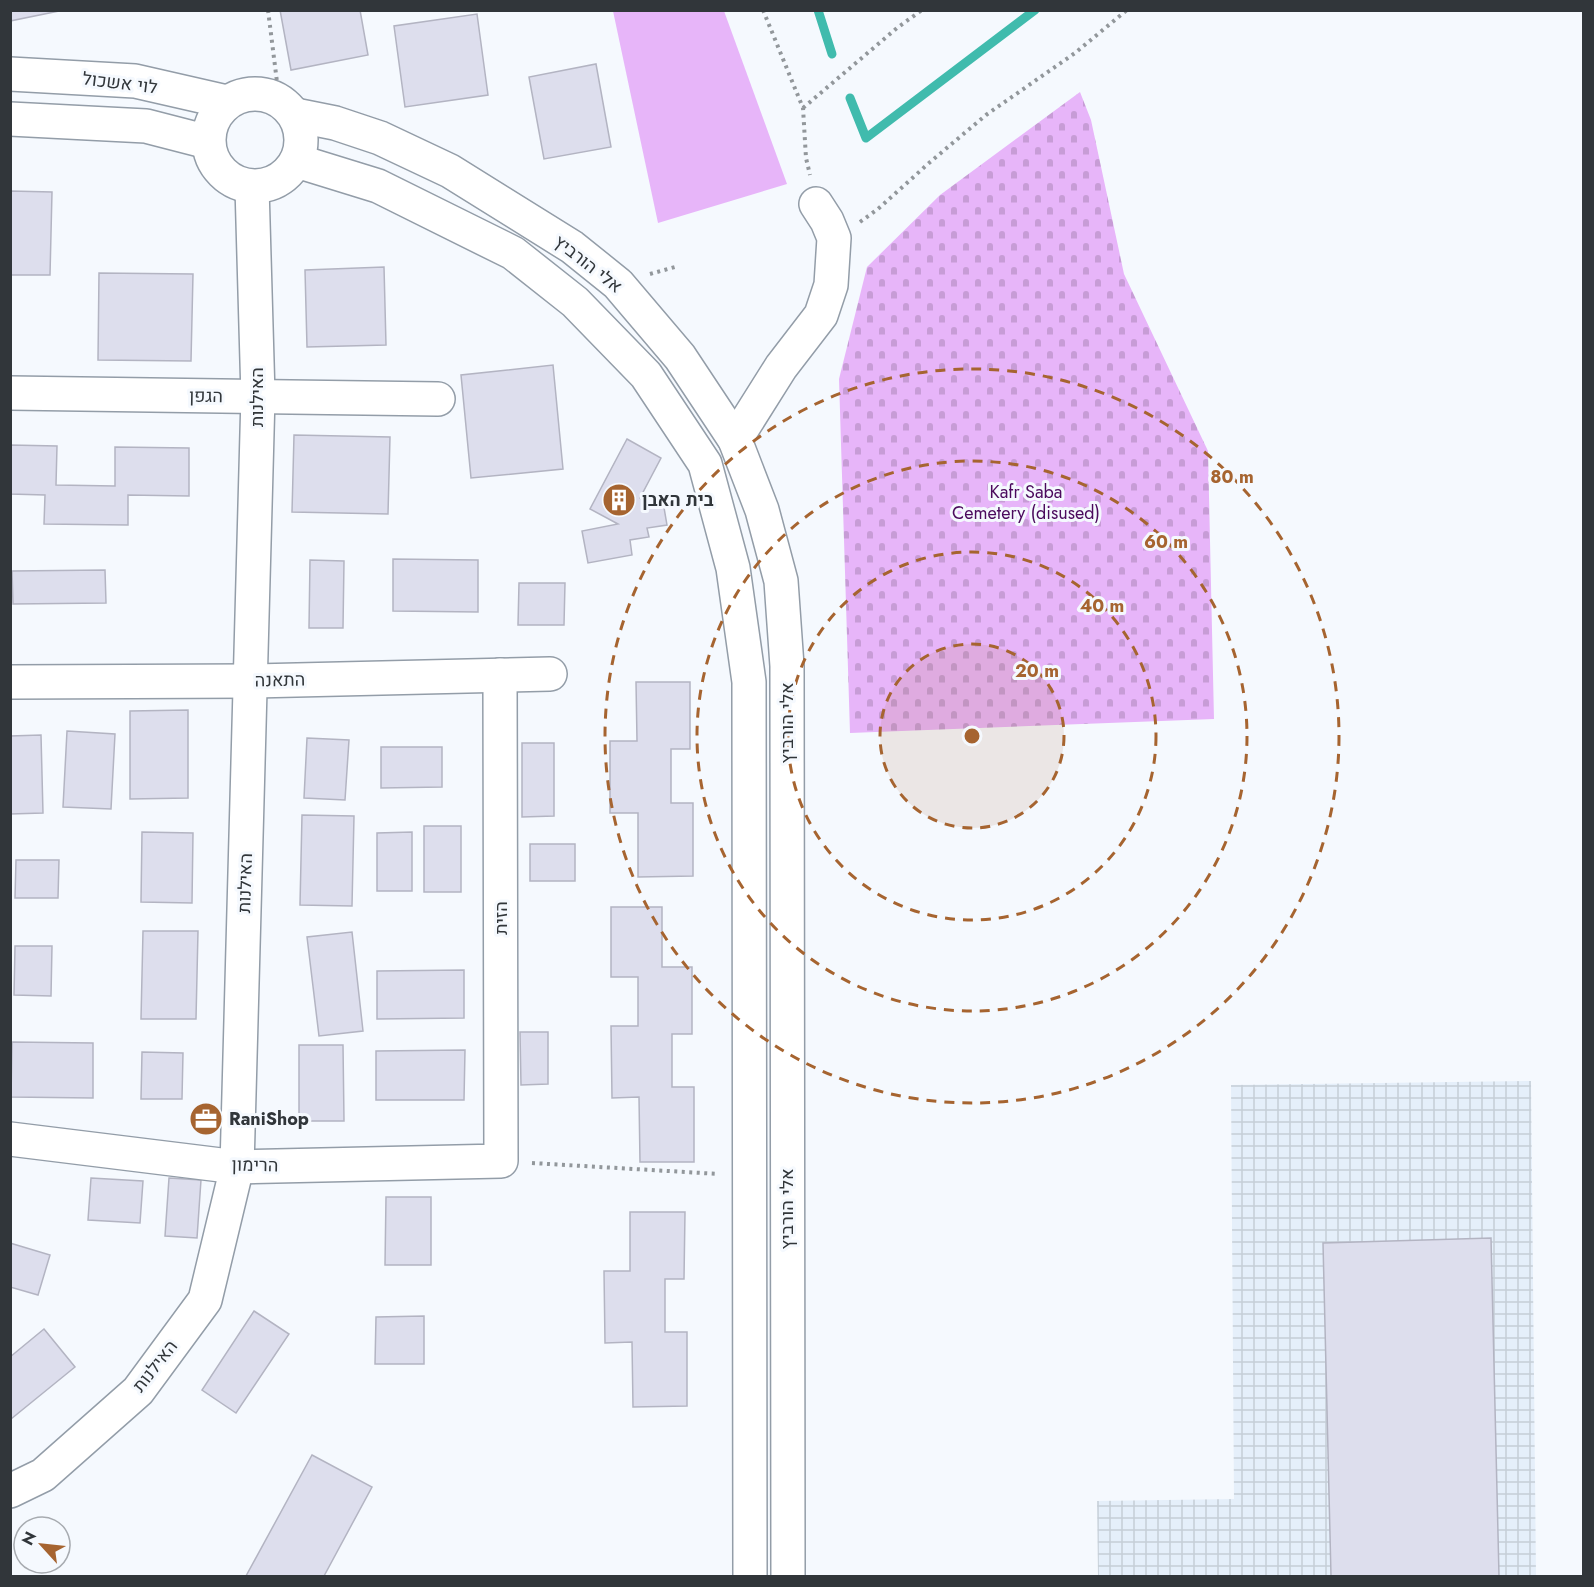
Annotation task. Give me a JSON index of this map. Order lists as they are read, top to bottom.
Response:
{
  "streets": {
    "street": [
      "לוי אשכול",
      "אלי הורביץ",
      "הגפן",
      "האילנות",
      "התאנה",
      "הזית",
      "הרימון"
    ]
  },
  "crossings": [
    ["לוי אשכול", "אלי הורביץ"],
    ["לוי אשכול", "האילנות"],
    ["אלי הורביץ", "האילנות"],
    ["הגפן", "האילנות"],
    ["האילנות", "התאנה"],
    ["האילנות", "הרימון"],
    ["התאנה", "הזית"],
    ["הזית", "הרימון"]
  ],
  "parks": ["Kafr Saba Cemetery (disused)"],
  "places": {
    "building": ["בית האבן"],
    "office": ["RaniShop"]
  },
  "north": "top left",
  "rings": [
    "80 m",
    "60 m",
    "40 m",
    "20 m"
  ]
}
